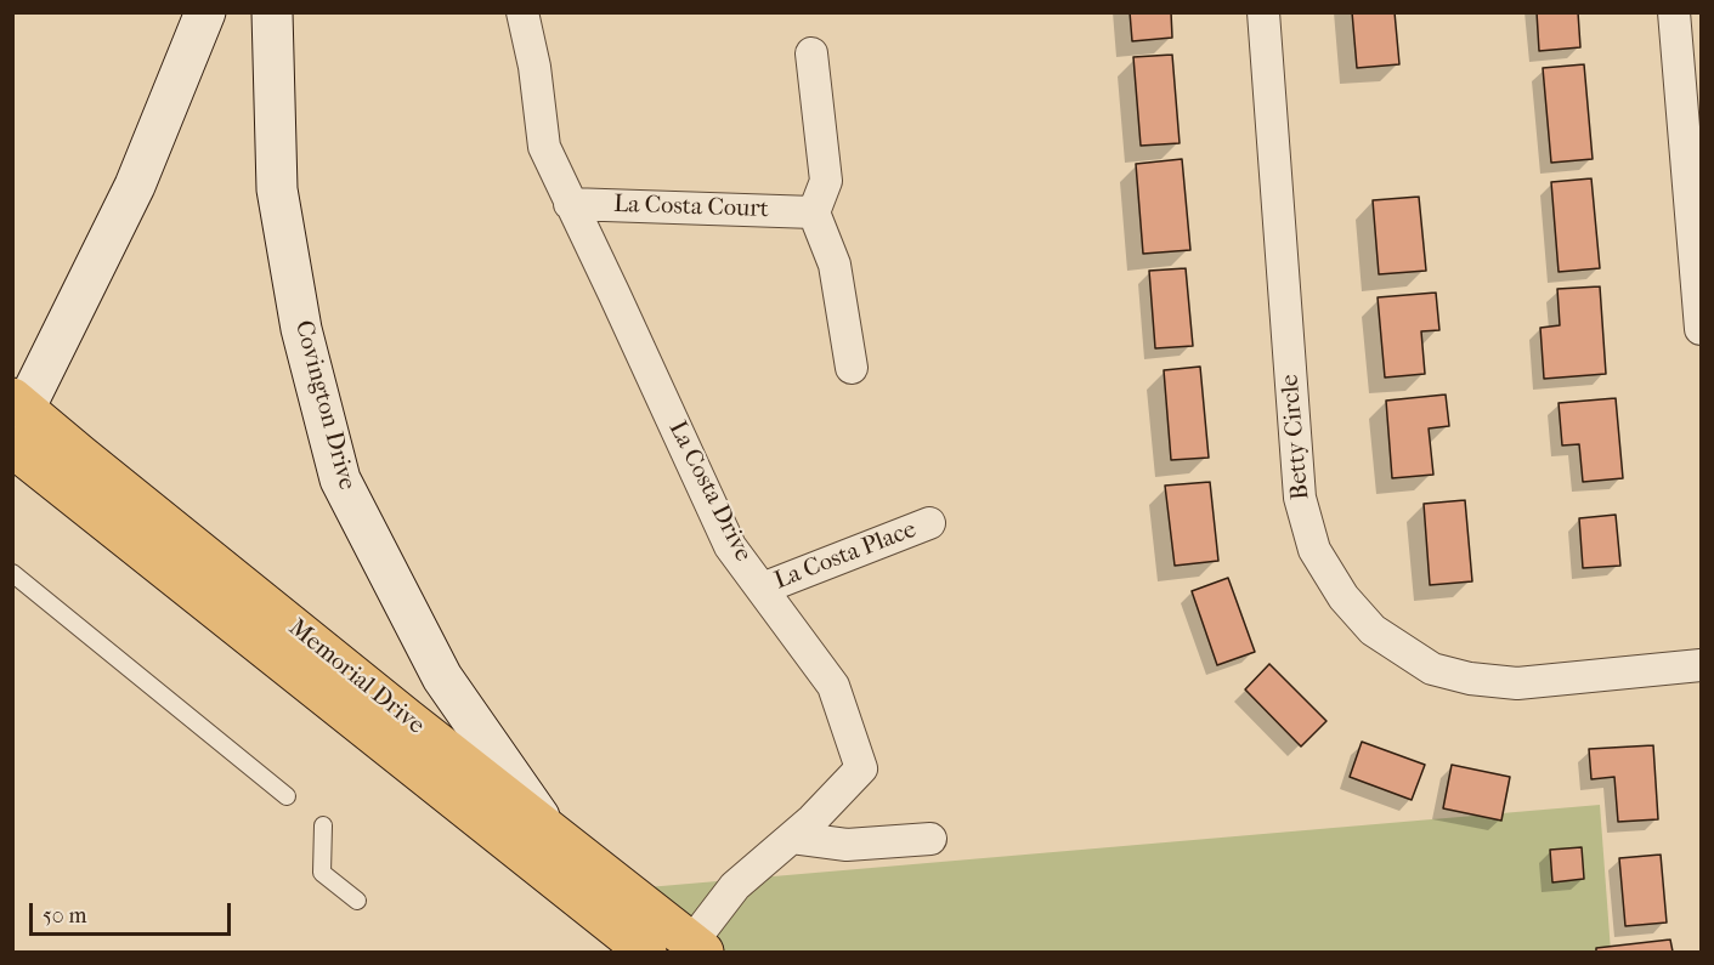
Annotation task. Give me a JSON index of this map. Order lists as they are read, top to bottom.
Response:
{
  "streets": {
    "main road": ["Memorial Drive"],
    "street": [
      "La Costa Court",
      "Covington Drive",
      "Betty Circle",
      "La Costa Drive",
      "La Costa Place"
    ]
  },
  "crossings": [
    ["La Costa Court", "La Costa Drive"],
    ["Covington Drive", "Memorial Drive"],
    ["La Costa Drive", "La Costa Place"],
    ["La Costa Drive", "Memorial Drive"]
  ],
  "scale_bar": "50 m"
}
